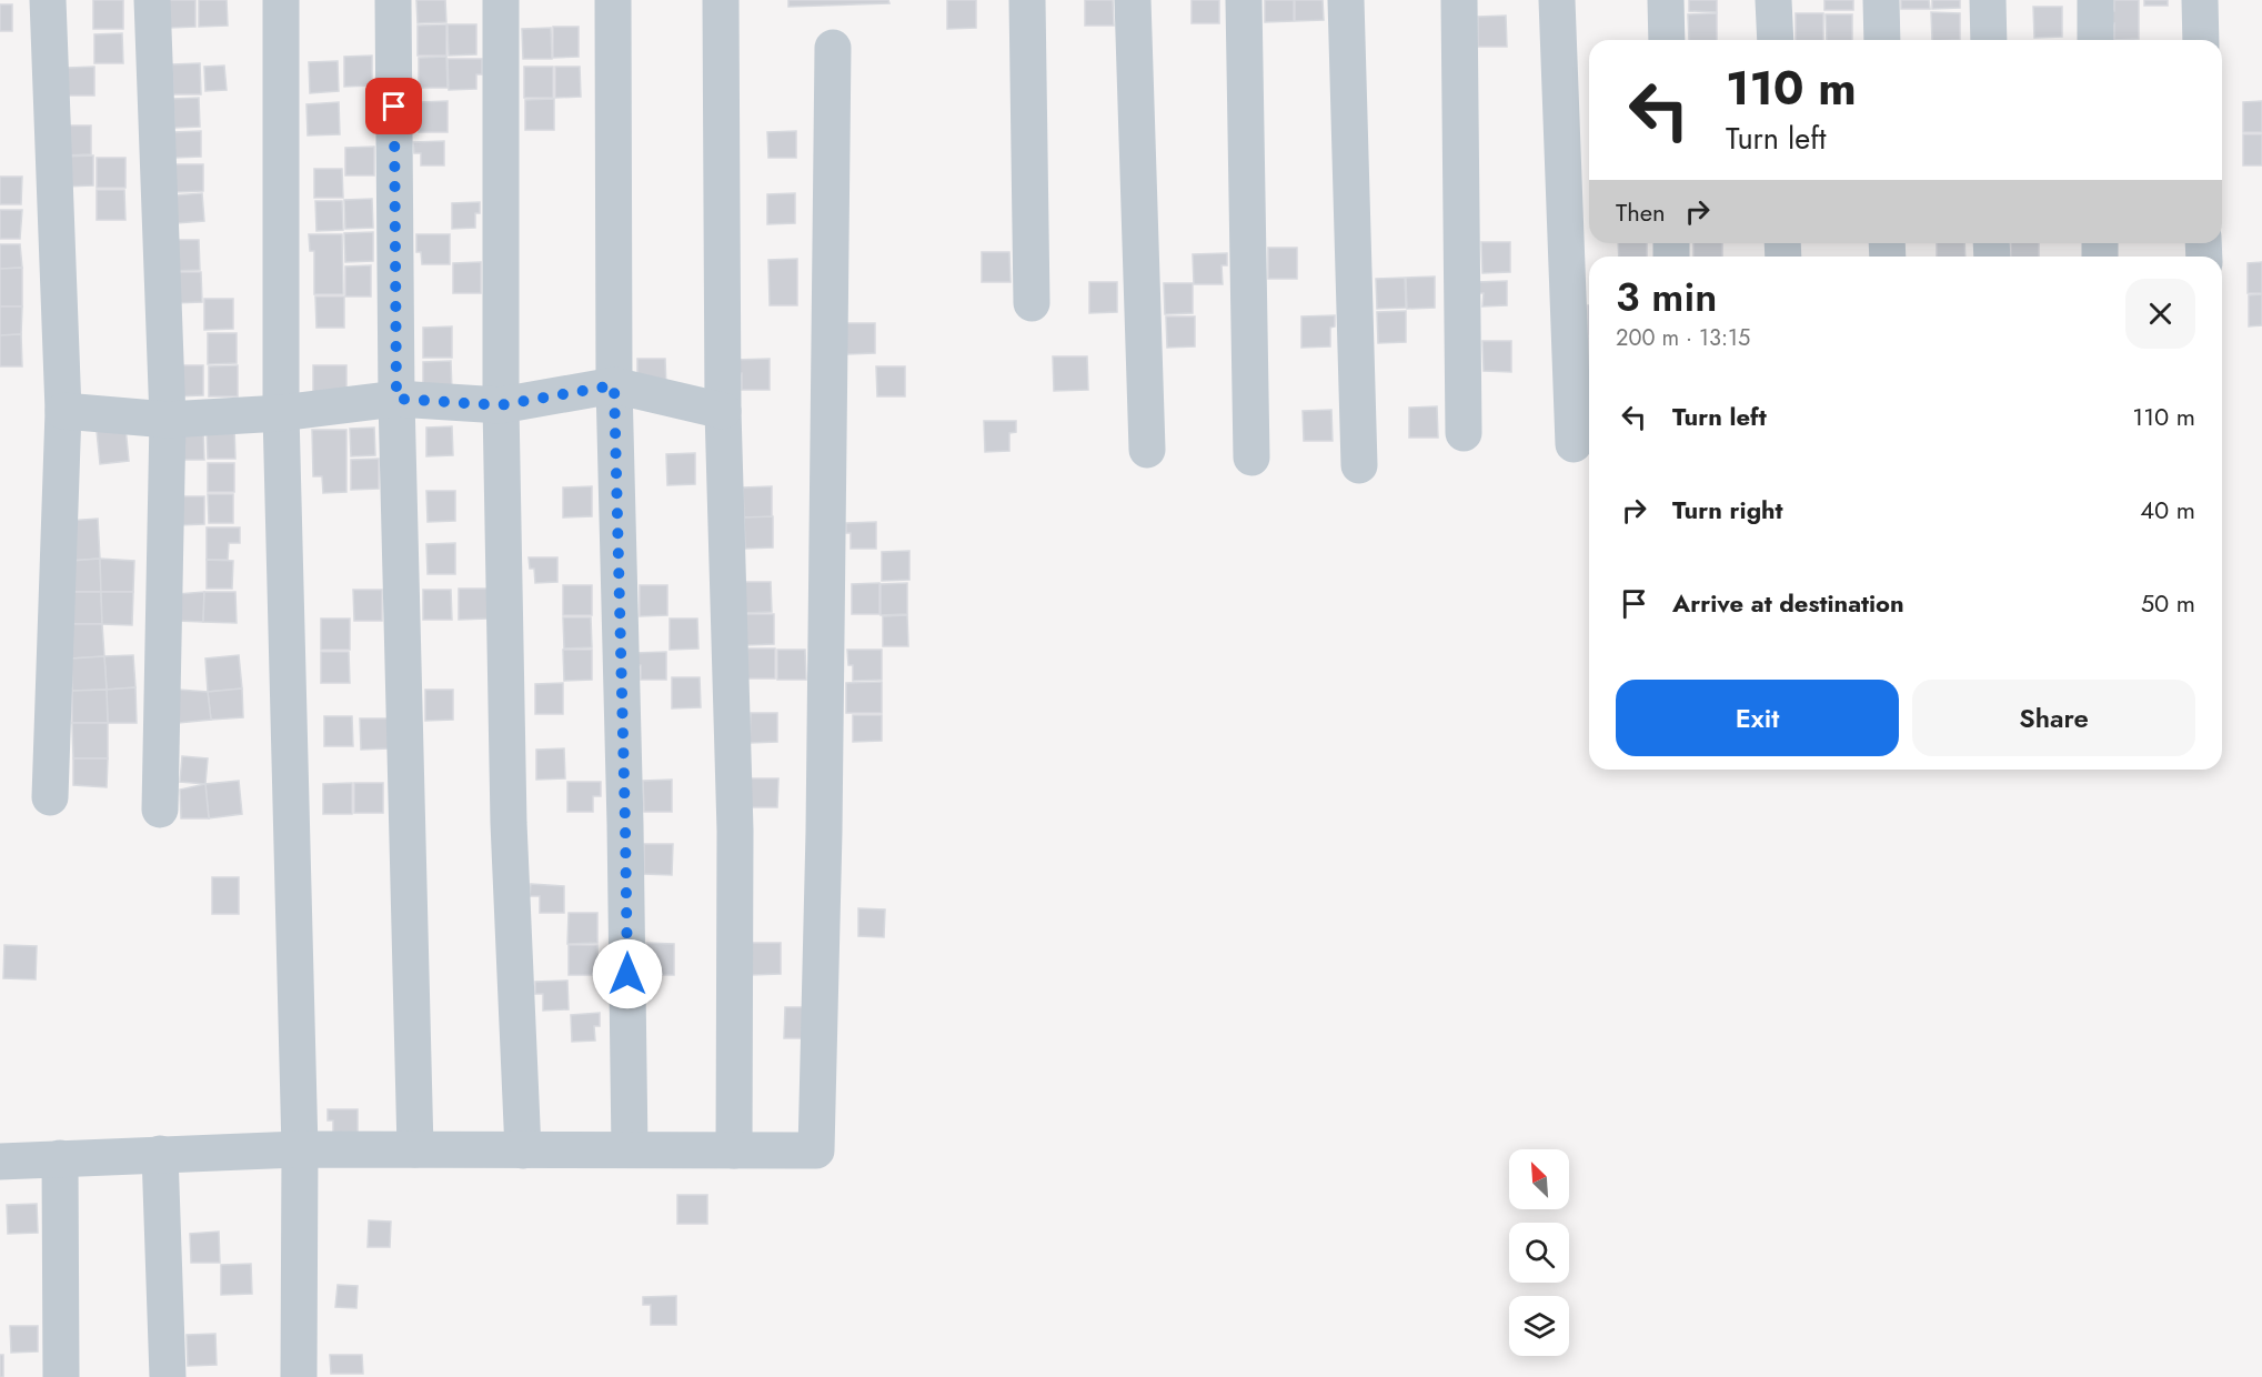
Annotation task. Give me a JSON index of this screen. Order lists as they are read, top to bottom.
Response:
{
  "north": "top left",
  "page": {
    "turn": ["110 m", "Turn left"],
    "then": "Then",
    "heading": ["3 min", "200 m · 13:15"],
    "list": [
      {
        "name": "Turn left",
        "value": "110 m"
      },
      {
        "name": "Turn right",
        "value": "40 m"
      },
      {
        "name": "Arrive at destination",
        "value": "50 m"
      }
    ],
    "buttons": ["Exit", "Share"]
  }
}
